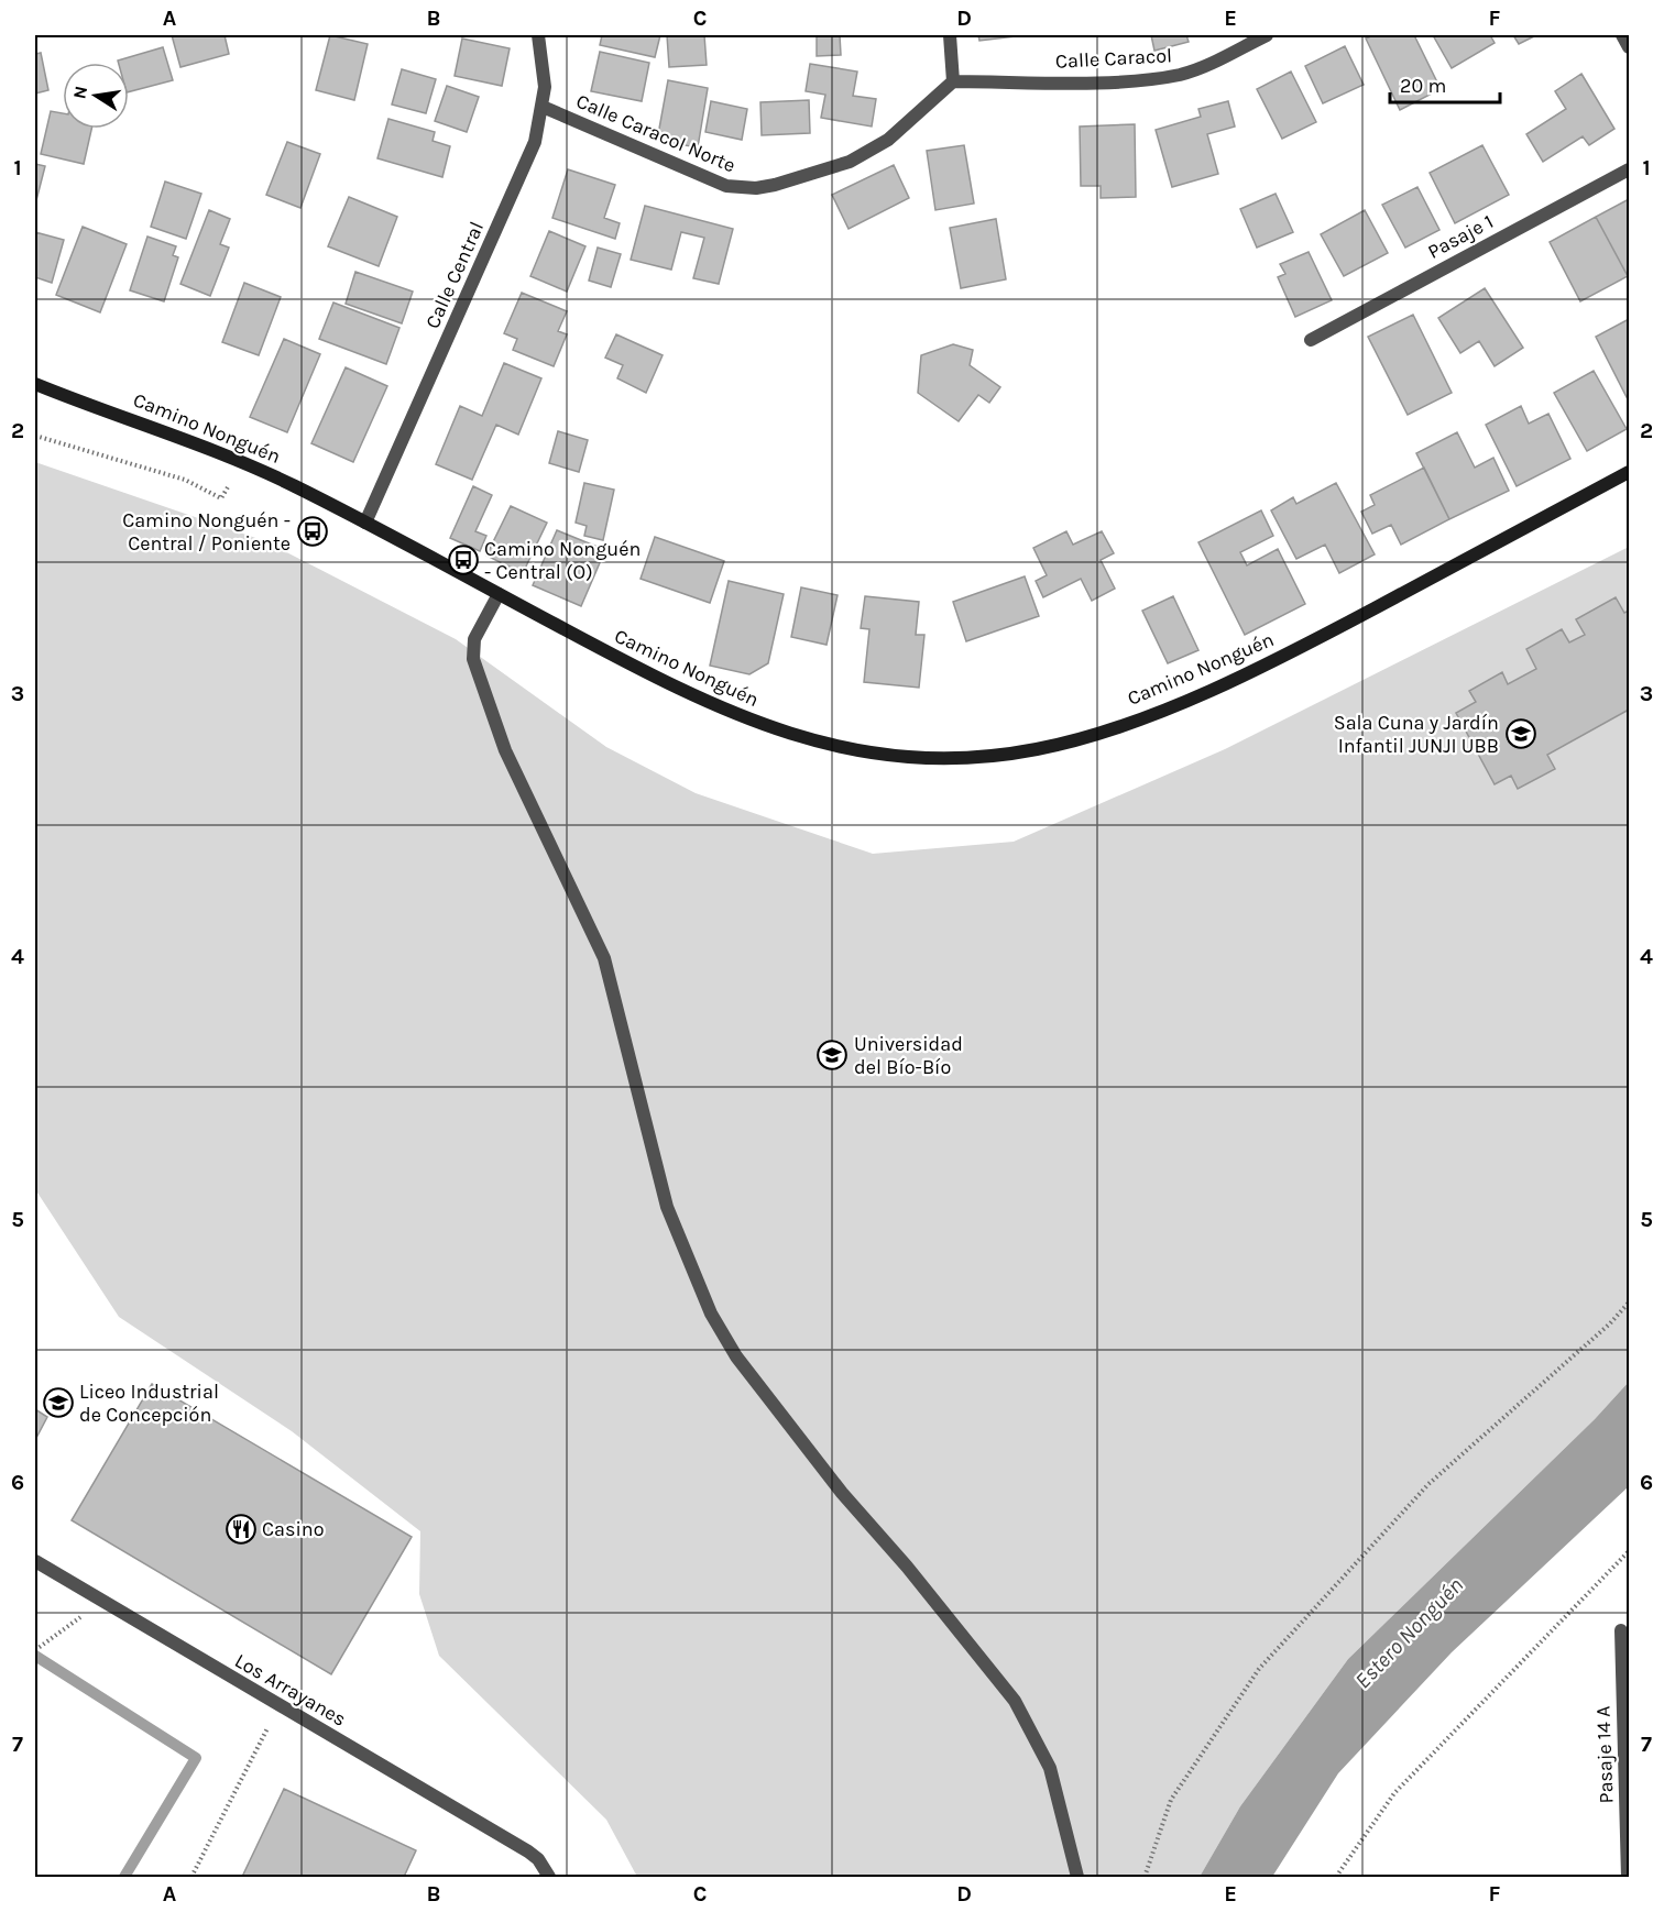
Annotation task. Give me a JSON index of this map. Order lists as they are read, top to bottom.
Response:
{
  "streets": {
    "main road": ["Camino Nonguén"],
    "street": [
      "Calle Caracol",
      "Calle Caracol Norte",
      "Pasaje 1",
      "Calle Central",
      "Los Arrayanes",
      "Pasaje 14 A"
    ]
  },
  "crossings": [
    ["Calle Caracol", "Calle Caracol Norte"],
    ["Calle Caracol Norte", "Calle Central"],
    ["Calle Central", "Camino Nonguén"]
  ],
  "water": ["Estero Nonguén"],
  "places": {
    "bus stop": ["Camino Nonguén - Central / Poniente", "Camino Nonguén - Central (O)"],
    "school or university": ["Sala Cuna y Jardín Infantil JUNJI UBB", "Universidad del Bío-Bío", "Liceo Industrial de Concepción"],
    "restaurant": ["Casino"]
  },
  "scale_bar": "20 m",
  "north": "left",
  "grid": {
    "columns": [
      "A",
      "B",
      "C",
      "D",
      "E",
      "F"
    ],
    "rows": [
      "1",
      "2",
      "3",
      "4",
      "5",
      "6",
      "7"
    ]
  }
}
